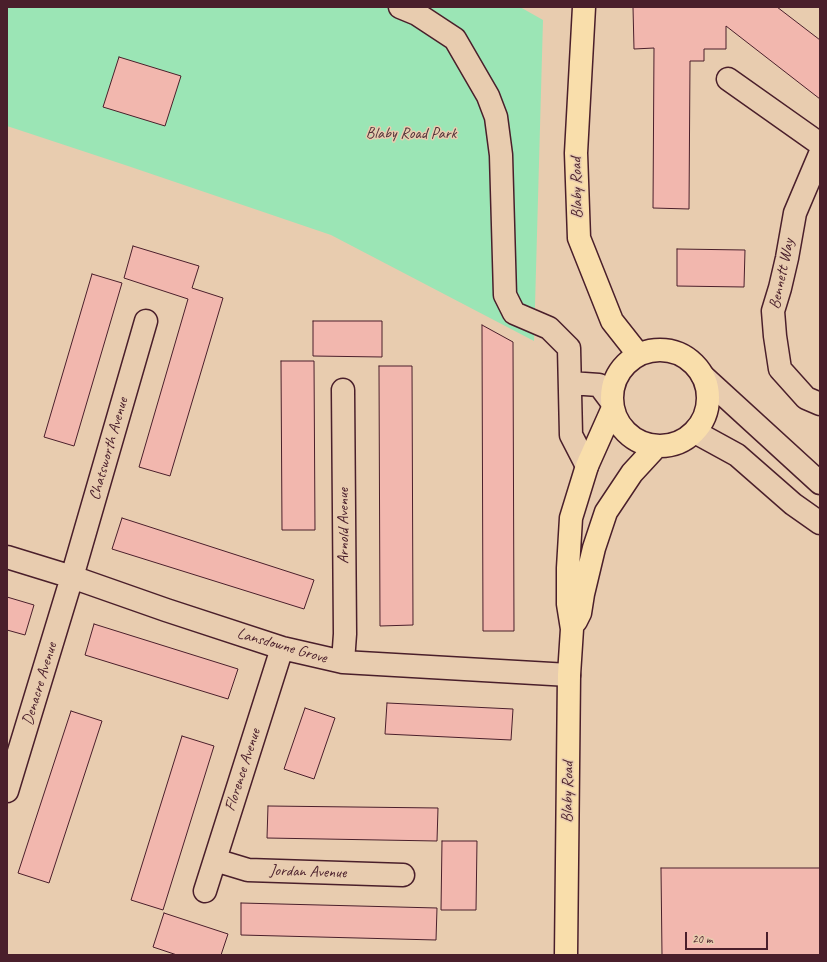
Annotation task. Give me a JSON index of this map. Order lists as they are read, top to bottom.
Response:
{
  "streets": {
    "main road": ["Blaby Road"],
    "street": [
      "Bennett Way",
      "Chatsworth Avenue",
      "Arnold Avenue",
      "Lansdowne Grove",
      "Denacre Avenue",
      "Florence Avenue",
      "Jordan Avenue"
    ]
  },
  "crossings": [
    ["Blaby Road", "Lansdowne Grove"],
    ["Chatsworth Avenue", "Lansdowne Grove"],
    ["Chatsworth Avenue", "Denacre Avenue"],
    ["Arnold Avenue", "Lansdowne Grove"],
    ["Lansdowne Grove", "Denacre Avenue"],
    ["Lansdowne Grove", "Florence Avenue"],
    ["Florence Avenue", "Jordan Avenue"]
  ],
  "parks": ["Blaby Road Park"],
  "scale_bar": "20 m"
}
